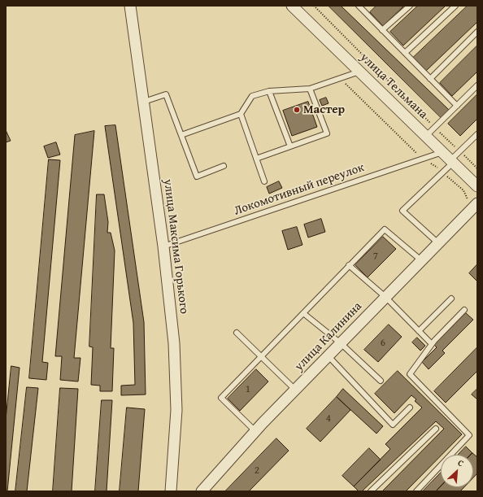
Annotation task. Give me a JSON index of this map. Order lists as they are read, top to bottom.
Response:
{
  "streets": {
    "street": ["улица Тельмана", "улица Максима Горького", "улица Калинина"],
    "lane": ["Локомотивный переулок"]
  },
  "crossings": [
    ["улица Тельмана", "Локомотивный переулок"],
    ["Локомотивный переулок", "улица Максима Горького"]
  ],
  "places": ["Мастер"],
  "house_numbers": [
    "7",
    "6",
    "1",
    "4",
    "2"
  ],
  "north": "top right"
}
